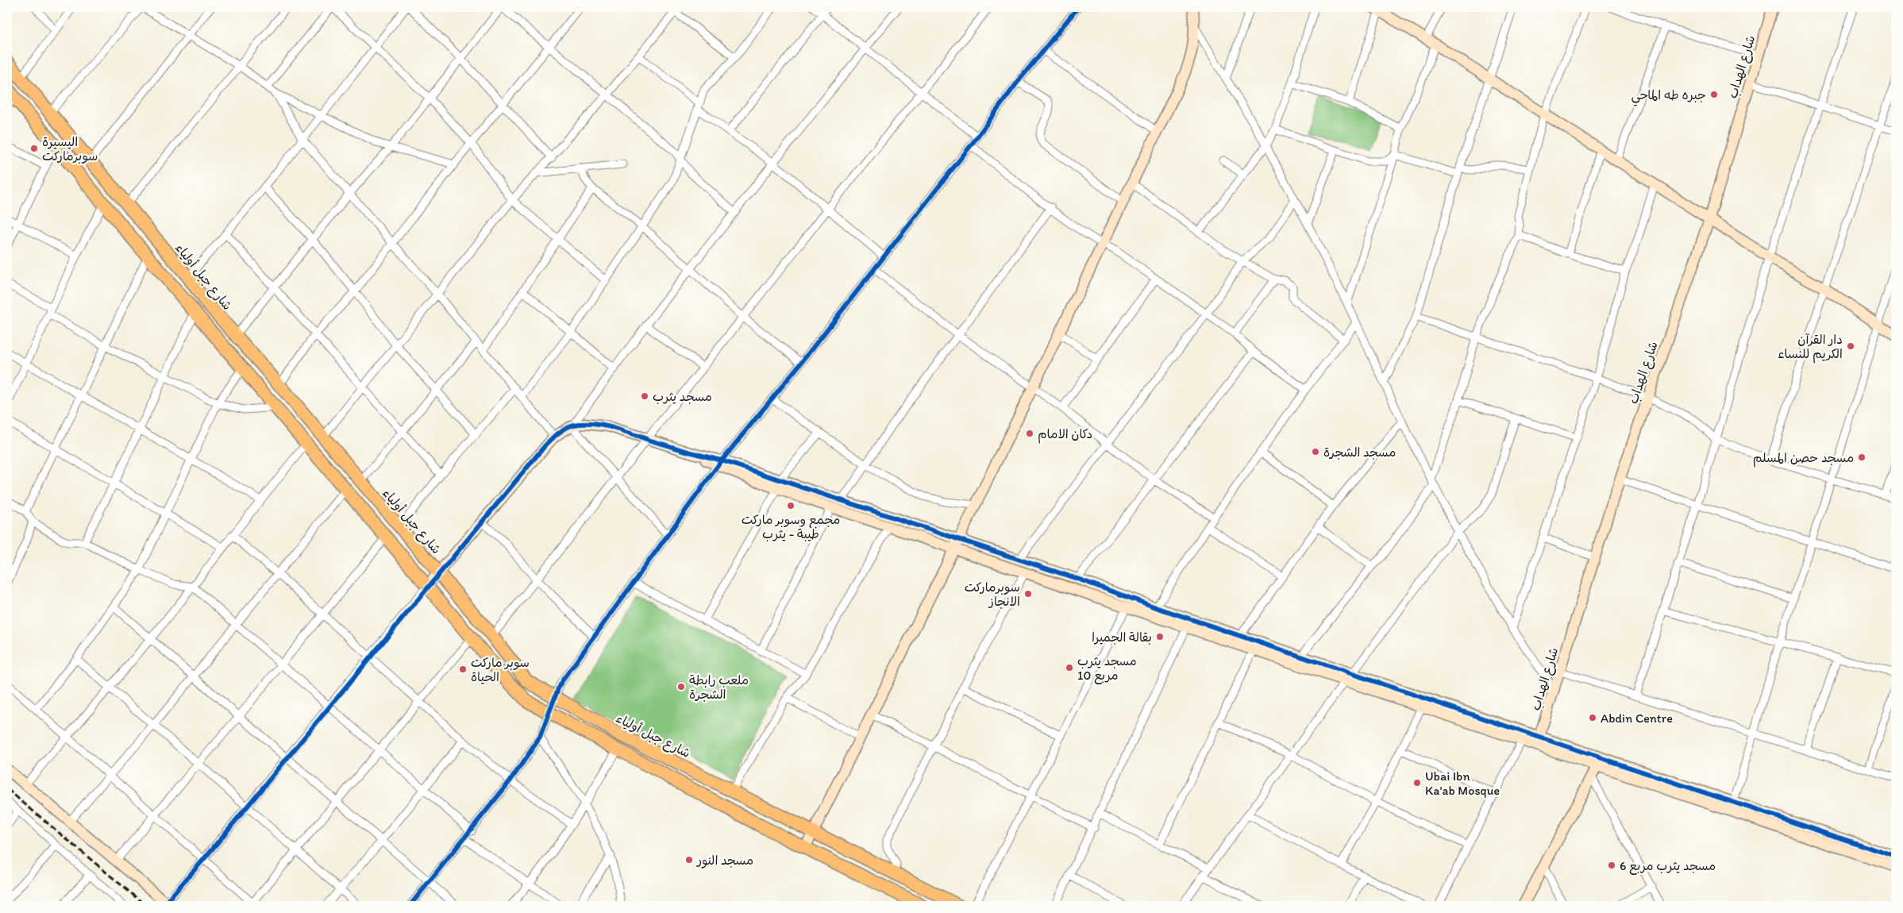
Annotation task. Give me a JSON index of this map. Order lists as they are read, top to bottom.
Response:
{
  "streets": {
    "main road": ["شارع جبل أولياء"],
    "street": ["شارع الهداب"]
  },
  "places": [
    "جبره طه الماحي",
    "اليسيرة سوبرماركت",
    "دار القرآن الكريم للنساء",
    "مسجد يثرب",
    "دكان الامام",
    "مسجد الشجرة",
    "مسجد حصن المسلم",
    "مجمع وسوبر ماركت طيبة - يثرب",
    "سوبرماركت الانجاز",
    "بقالة الجميرا",
    "مسجد يثرب مربع 10",
    "سوبر ماركت الحياة",
    "ملعب رابطة الشجرة",
    "Abdin Centre",
    "Ubai Ibn Ka'ab Mosque",
    "مسجد النور",
    "مسجد يثرب مربع 6"
  ]
}
